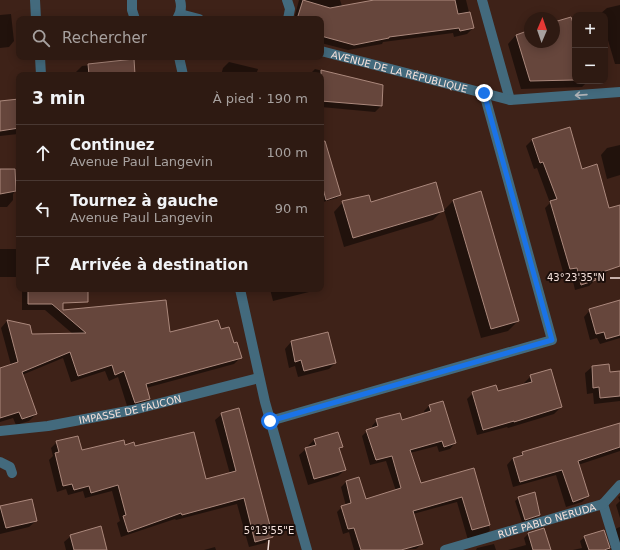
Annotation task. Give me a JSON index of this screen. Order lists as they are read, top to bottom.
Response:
{
  "streets": {
    "street": ["AVENUE DE LA RÉPUBLIQUE", "IMPASSE DE FAUCON", "RUE PABLO NERUDA"]
  },
  "one_way": ["AVENUE DE LA RÉPUBLIQUE"],
  "north": "top",
  "page": {
    "map_buttons": ["+", "−"],
    "search": "Rechercher",
    "heading": ["3 min", "À pied · 190 m"],
    "list": [
      ["Continuez", "Avenue Paul Langevin", "100 m"],
      ["Tournez à gauche", "Avenue Paul Langevin", "90 m"],
      "Arrivée à destination"
    ]
  },
  "coordinates": ["43°23'35\"N", "5°13'55\"E"]
}
